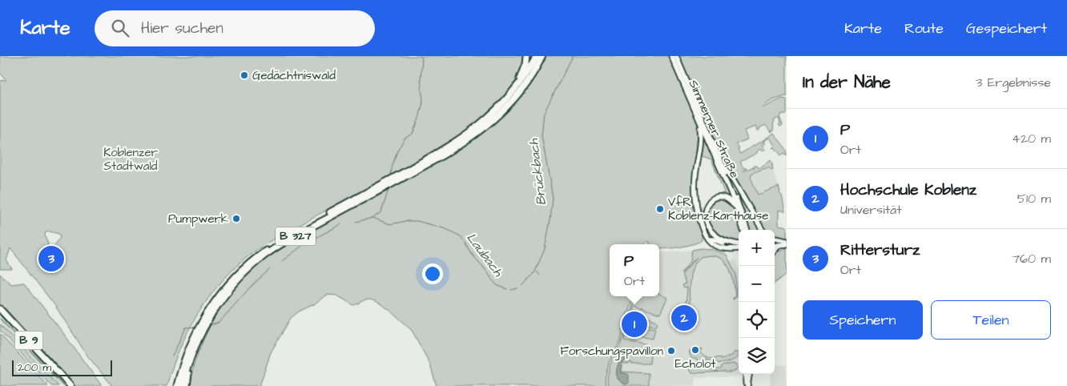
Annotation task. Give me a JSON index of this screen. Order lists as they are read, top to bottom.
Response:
{
  "streets": {
    "main road": ["B 327", "B 9"],
    "street": ["Simmerner Straße"]
  },
  "water": ["Brückbach", "Laubach"],
  "parks": ["Koblenzer Stadtwald"],
  "places": [
    "Gedächtniswald",
    "VfR Koblenz-Karthause",
    "Pumpwerk",
    "Echolot",
    "Forschungspavillon"
  ],
  "scale_bar": "200 m",
  "page": {
    "header": "Karte",
    "search": "Hier suchen",
    "nav": ["Karte", "Route", "Gespeichert"],
    "heading": ["In der Nähe", "3 Ergebnisse"],
    "list": [
      {
        "mark": "1",
        "name": "P",
        "note": "Ort",
        "value": "420 m"
      },
      {
        "mark": "2",
        "name": "Hochschule Koblenz",
        "note": "Universität",
        "value": "510 m"
      },
      {
        "mark": "3",
        "name": "Rittersturz",
        "note": "Ort",
        "value": "760 m"
      }
    ],
    "map_buttons": ["+", "−"],
    "popup": ["P", "Ort"],
    "pins": ["3", "2", "1"],
    "buttons": ["Speichern", "Teilen"],
    "scale": "200 m"
  }
}
